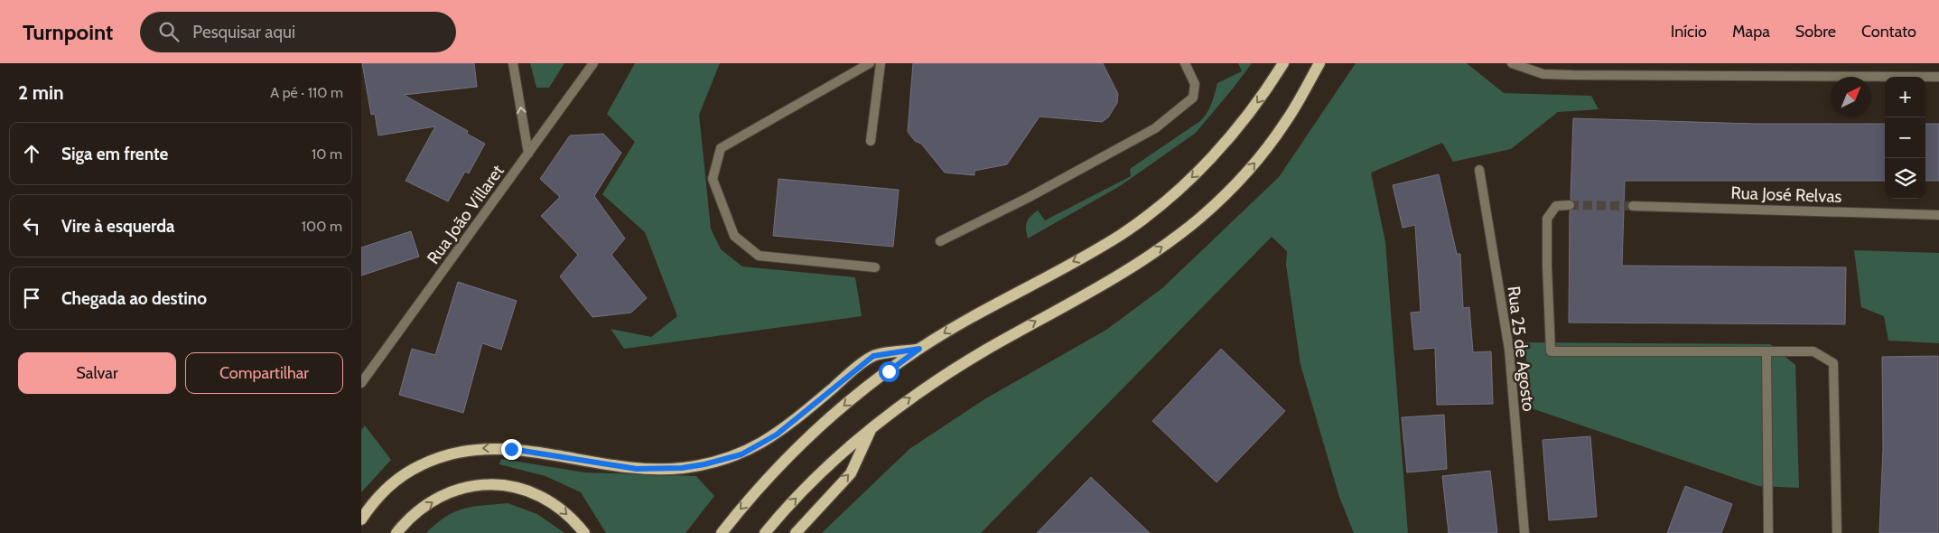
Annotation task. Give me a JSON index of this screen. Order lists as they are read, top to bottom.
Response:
{
  "streets": {
    "street": ["Rua José Relvas", "Rua João Villaret", "Rua 25 de Agosto"]
  },
  "north": "top right",
  "page": {
    "header": "Turnpoint",
    "search": "Pesquisar aqui",
    "nav": [
      "Início",
      "Mapa",
      "Sobre",
      "Contato"
    ],
    "heading": ["2 min", "A pé · 110 m"],
    "map_buttons": ["+", "−"],
    "list": [
      ["Siga em frente", "10 m"],
      ["Vire à esquerda", "100 m"],
      "Chegada ao destino"
    ],
    "buttons": ["Salvar", "Compartilhar"]
  }
}
